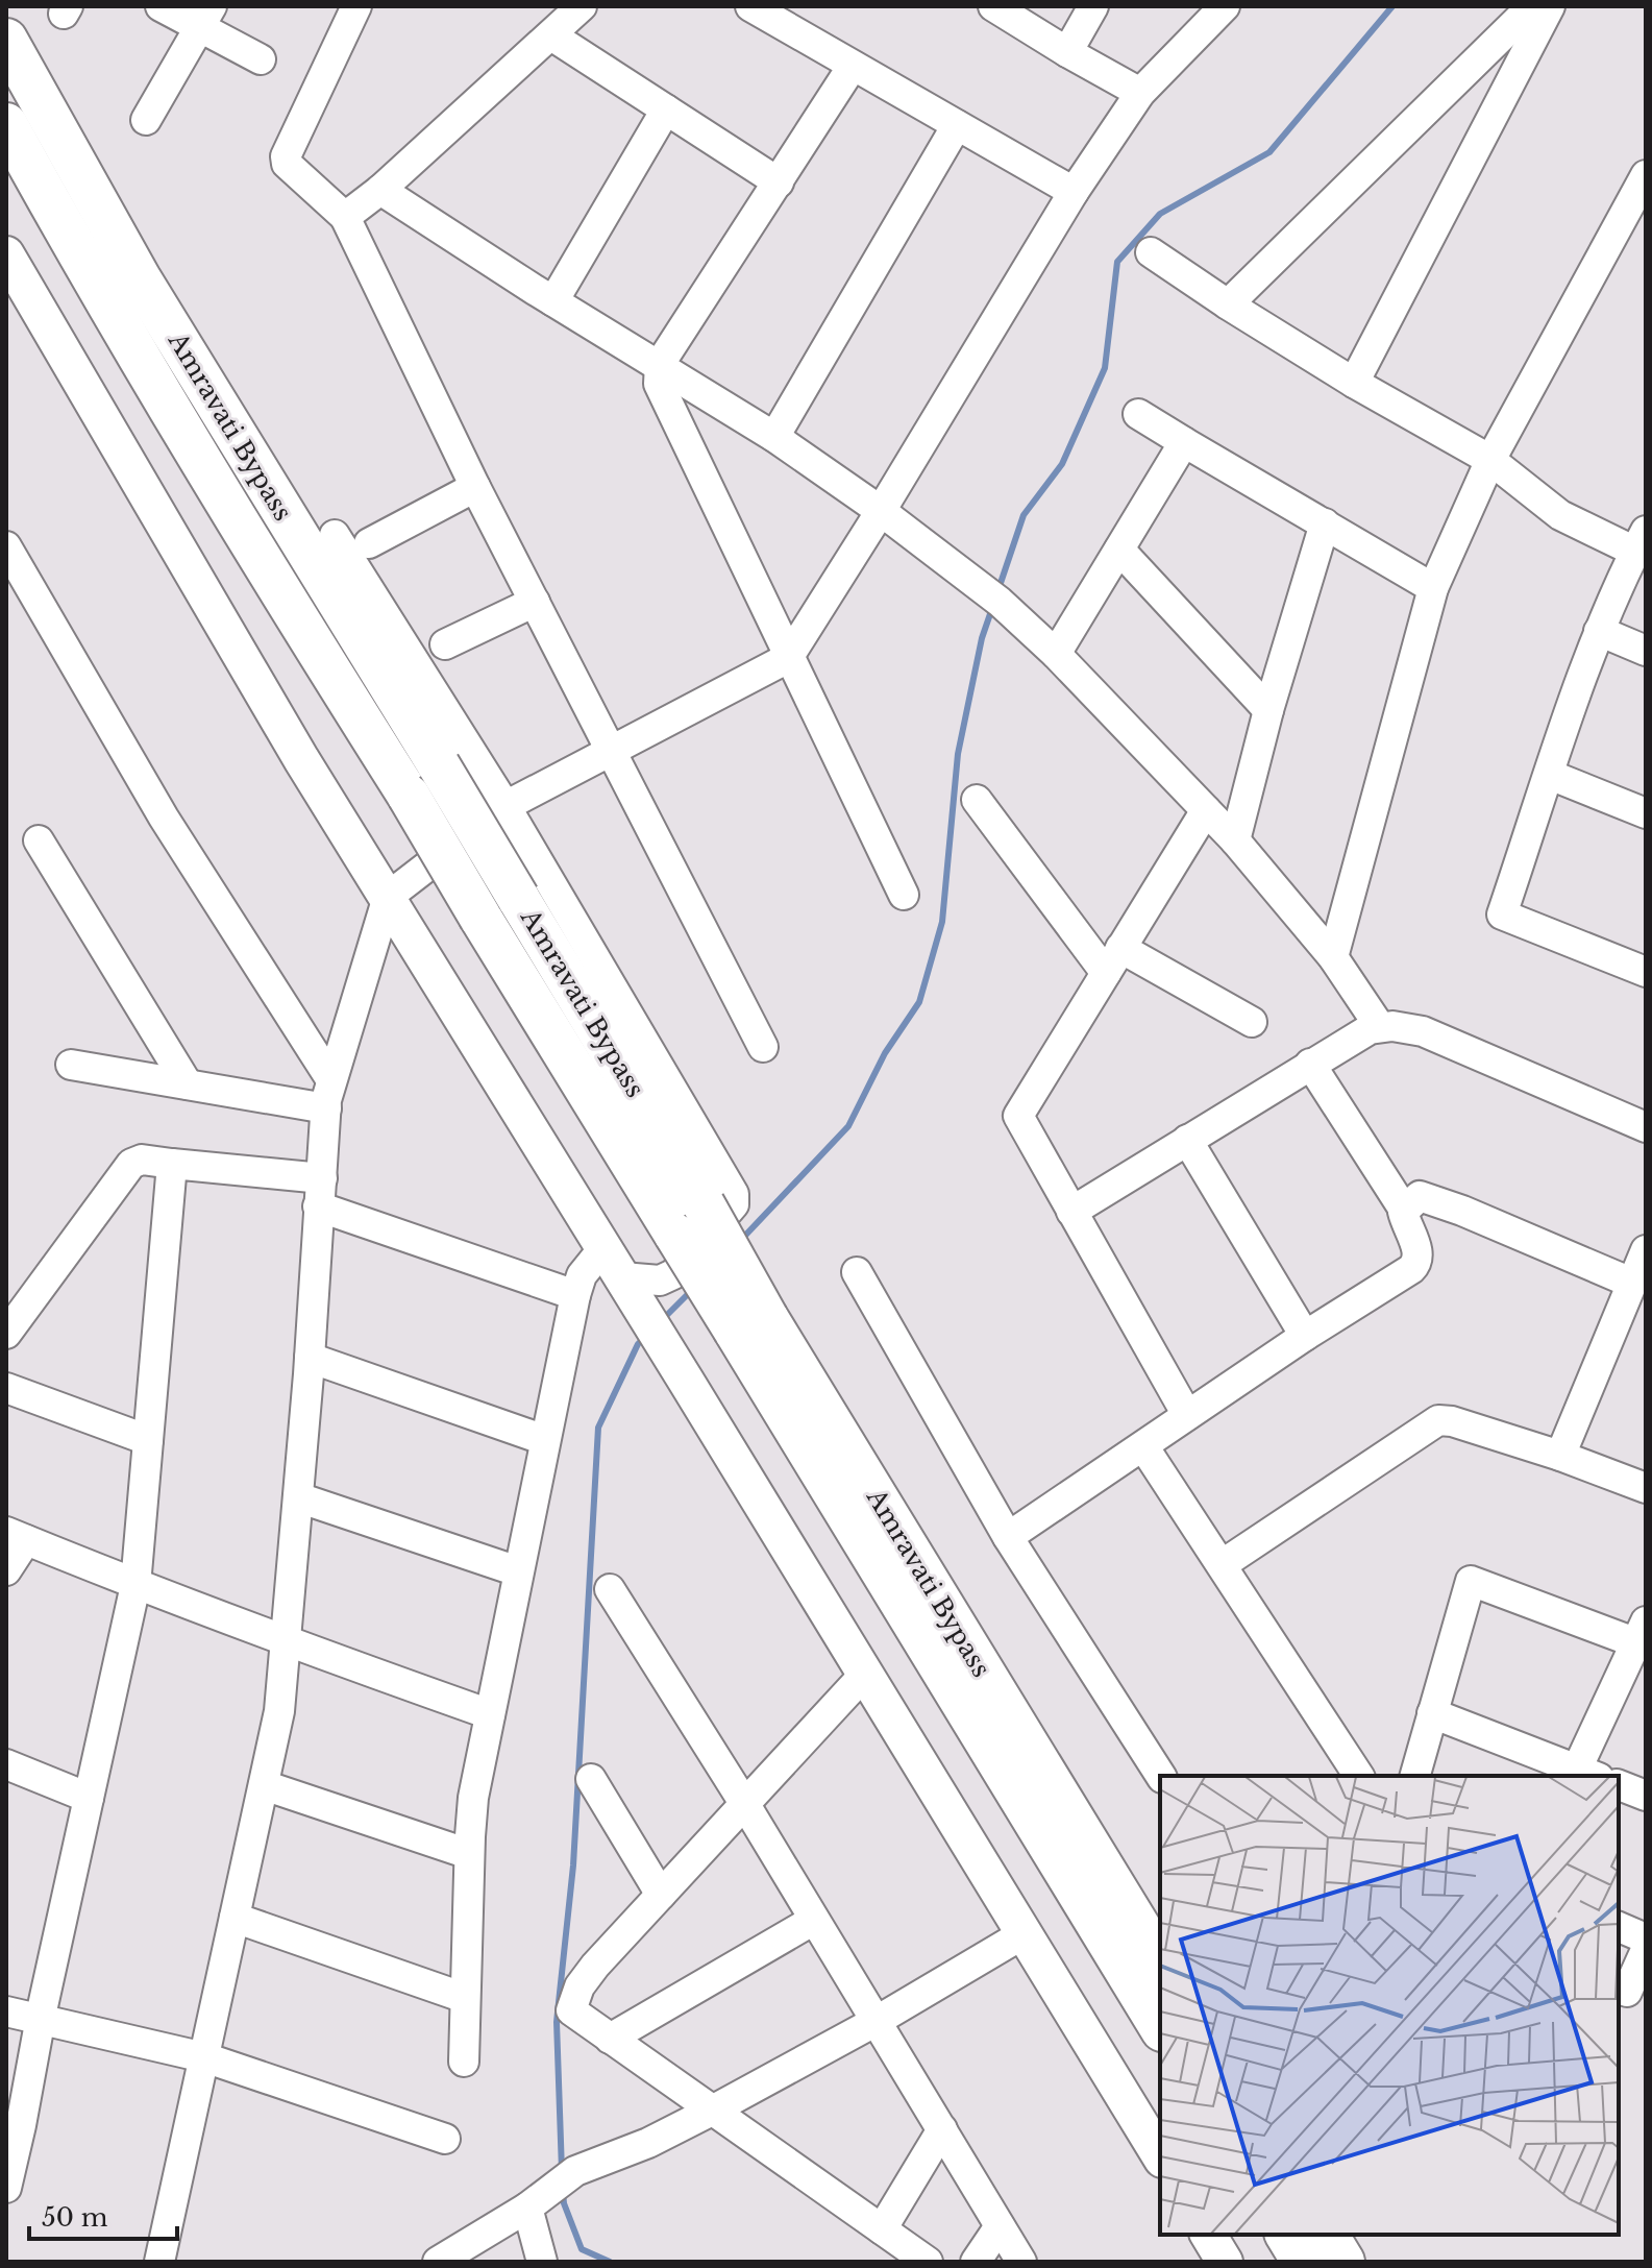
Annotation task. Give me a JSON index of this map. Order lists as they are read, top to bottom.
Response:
{
  "streets": {
    "highway": ["Amravati Bypass"]
  },
  "scale_bar": "50 m"
}
